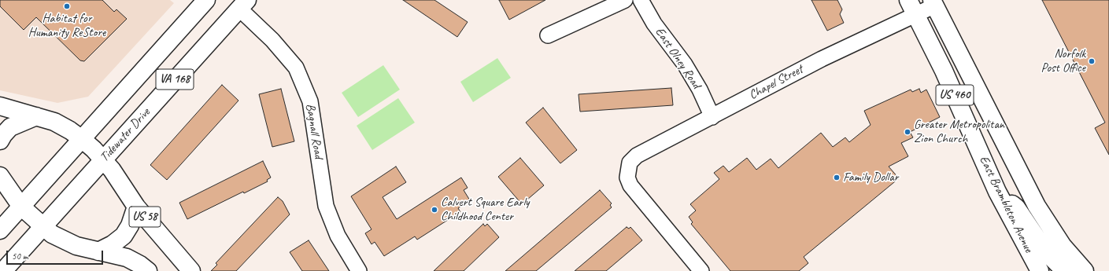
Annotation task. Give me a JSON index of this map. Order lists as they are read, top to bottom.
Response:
{
  "streets": {
    "main road": [
      "VA 168",
      "US 460",
      "Tidewater Drive",
      "East Brambleton Avenue",
      "US 58"
    ],
    "street": ["East Olney Road", "Chapel Street", "Bagnall Road"]
  },
  "crossings": [
    ["East Olney Road", "Chapel Street"],
    ["VA 168", "US 58"],
    ["Chapel Street", "East Brambleton Avenue"],
    ["Bagnall Road", "Tidewater Drive"],
    ["Tidewater Drive", "US 58"]
  ],
  "places": [
    "Habitat for Humanity ReStore",
    "Norfolk Post Office",
    "Greater Metropolitan Zion Church",
    "Family Dollar",
    "Calvert Square Early Childhood Center"
  ],
  "scale_bar": "50 m"
}
